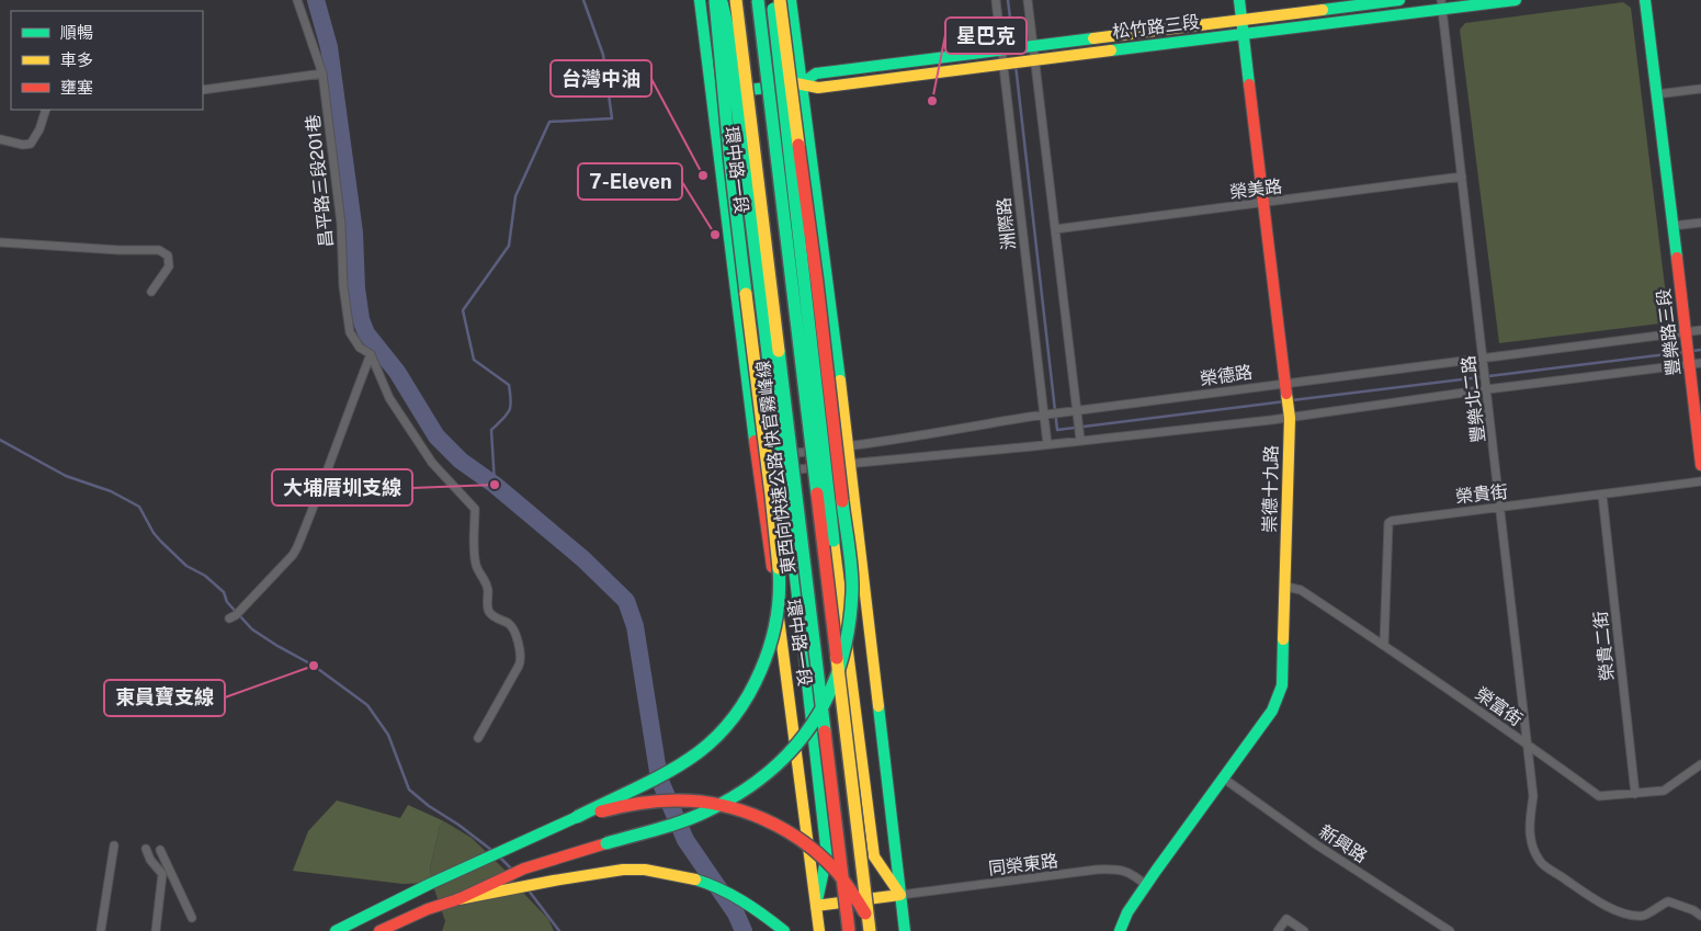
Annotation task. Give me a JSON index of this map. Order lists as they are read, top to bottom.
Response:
{
  "streets": {
    "main road": [
      "松竹路三段",
      "環中路一段",
      "豐樂路三段",
      "東西向快速公路 快官霧峰線",
      "崇德十九路"
    ],
    "street": [
      "昌平路三段201巷",
      "榮美路",
      "洲際路",
      "榮德路",
      "豐樂北二路",
      "榮貴街",
      "榮貴二街",
      "榮富街",
      "新興路",
      "同榮東路"
    ]
  },
  "crossings": [
    ["松竹路三段", "環中路一段"],
    ["松竹路三段", "洲際路"],
    ["松竹路三段", "豐樂北二路"],
    ["松竹路三段", "崇德十九路"],
    ["環中路一段", "榮德路"],
    ["榮美路", "豐樂北二路"],
    ["榮美路", "崇德十九路"],
    ["洲際路", "榮德路"],
    ["豐樂路三段", "榮德路"],
    ["榮德路", "豐樂北二路"],
    ["榮德路", "崇德十九路"],
    ["豐樂北二路", "榮貴街"],
    ["豐樂北二路", "榮富街"],
    ["崇德十九路", "榮富街"],
    ["崇德十九路", "新興路"],
    ["崇德十九路", "同榮東路"],
    ["榮貴街", "榮貴二街"],
    ["榮貴街", "榮富街"],
    ["榮貴二街", "榮富街"]
  ],
  "places": [
    "星巴克",
    "台灣中油",
    "7-Eleven",
    "大埔厝圳支線",
    "東員寶支線"
  ],
  "legend": ["順暢", "車多", "壅塞"]
}
